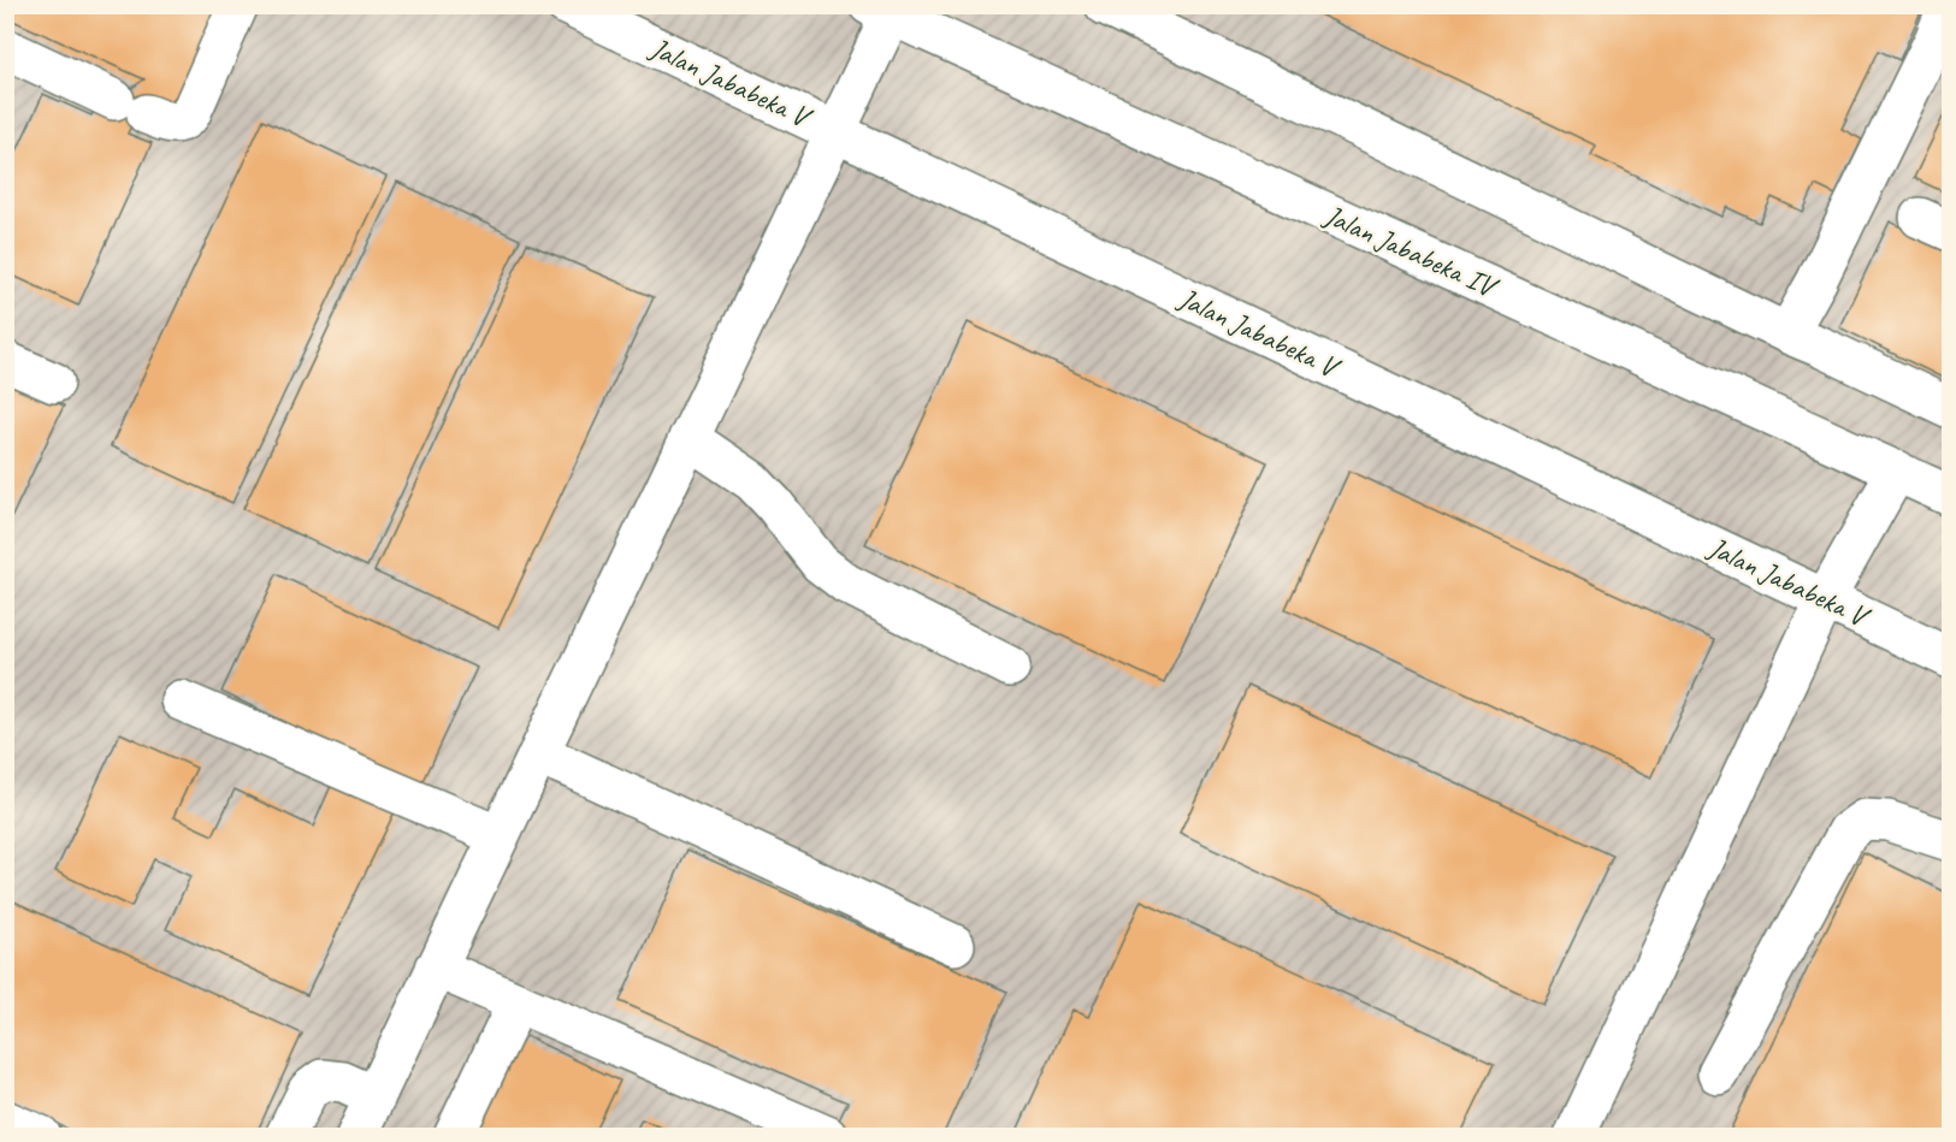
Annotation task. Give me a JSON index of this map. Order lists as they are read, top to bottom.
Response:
{
  "streets": {
    "street": ["Jalan Jababeka V", "Jalan Jababeka IV"]
  }
}
